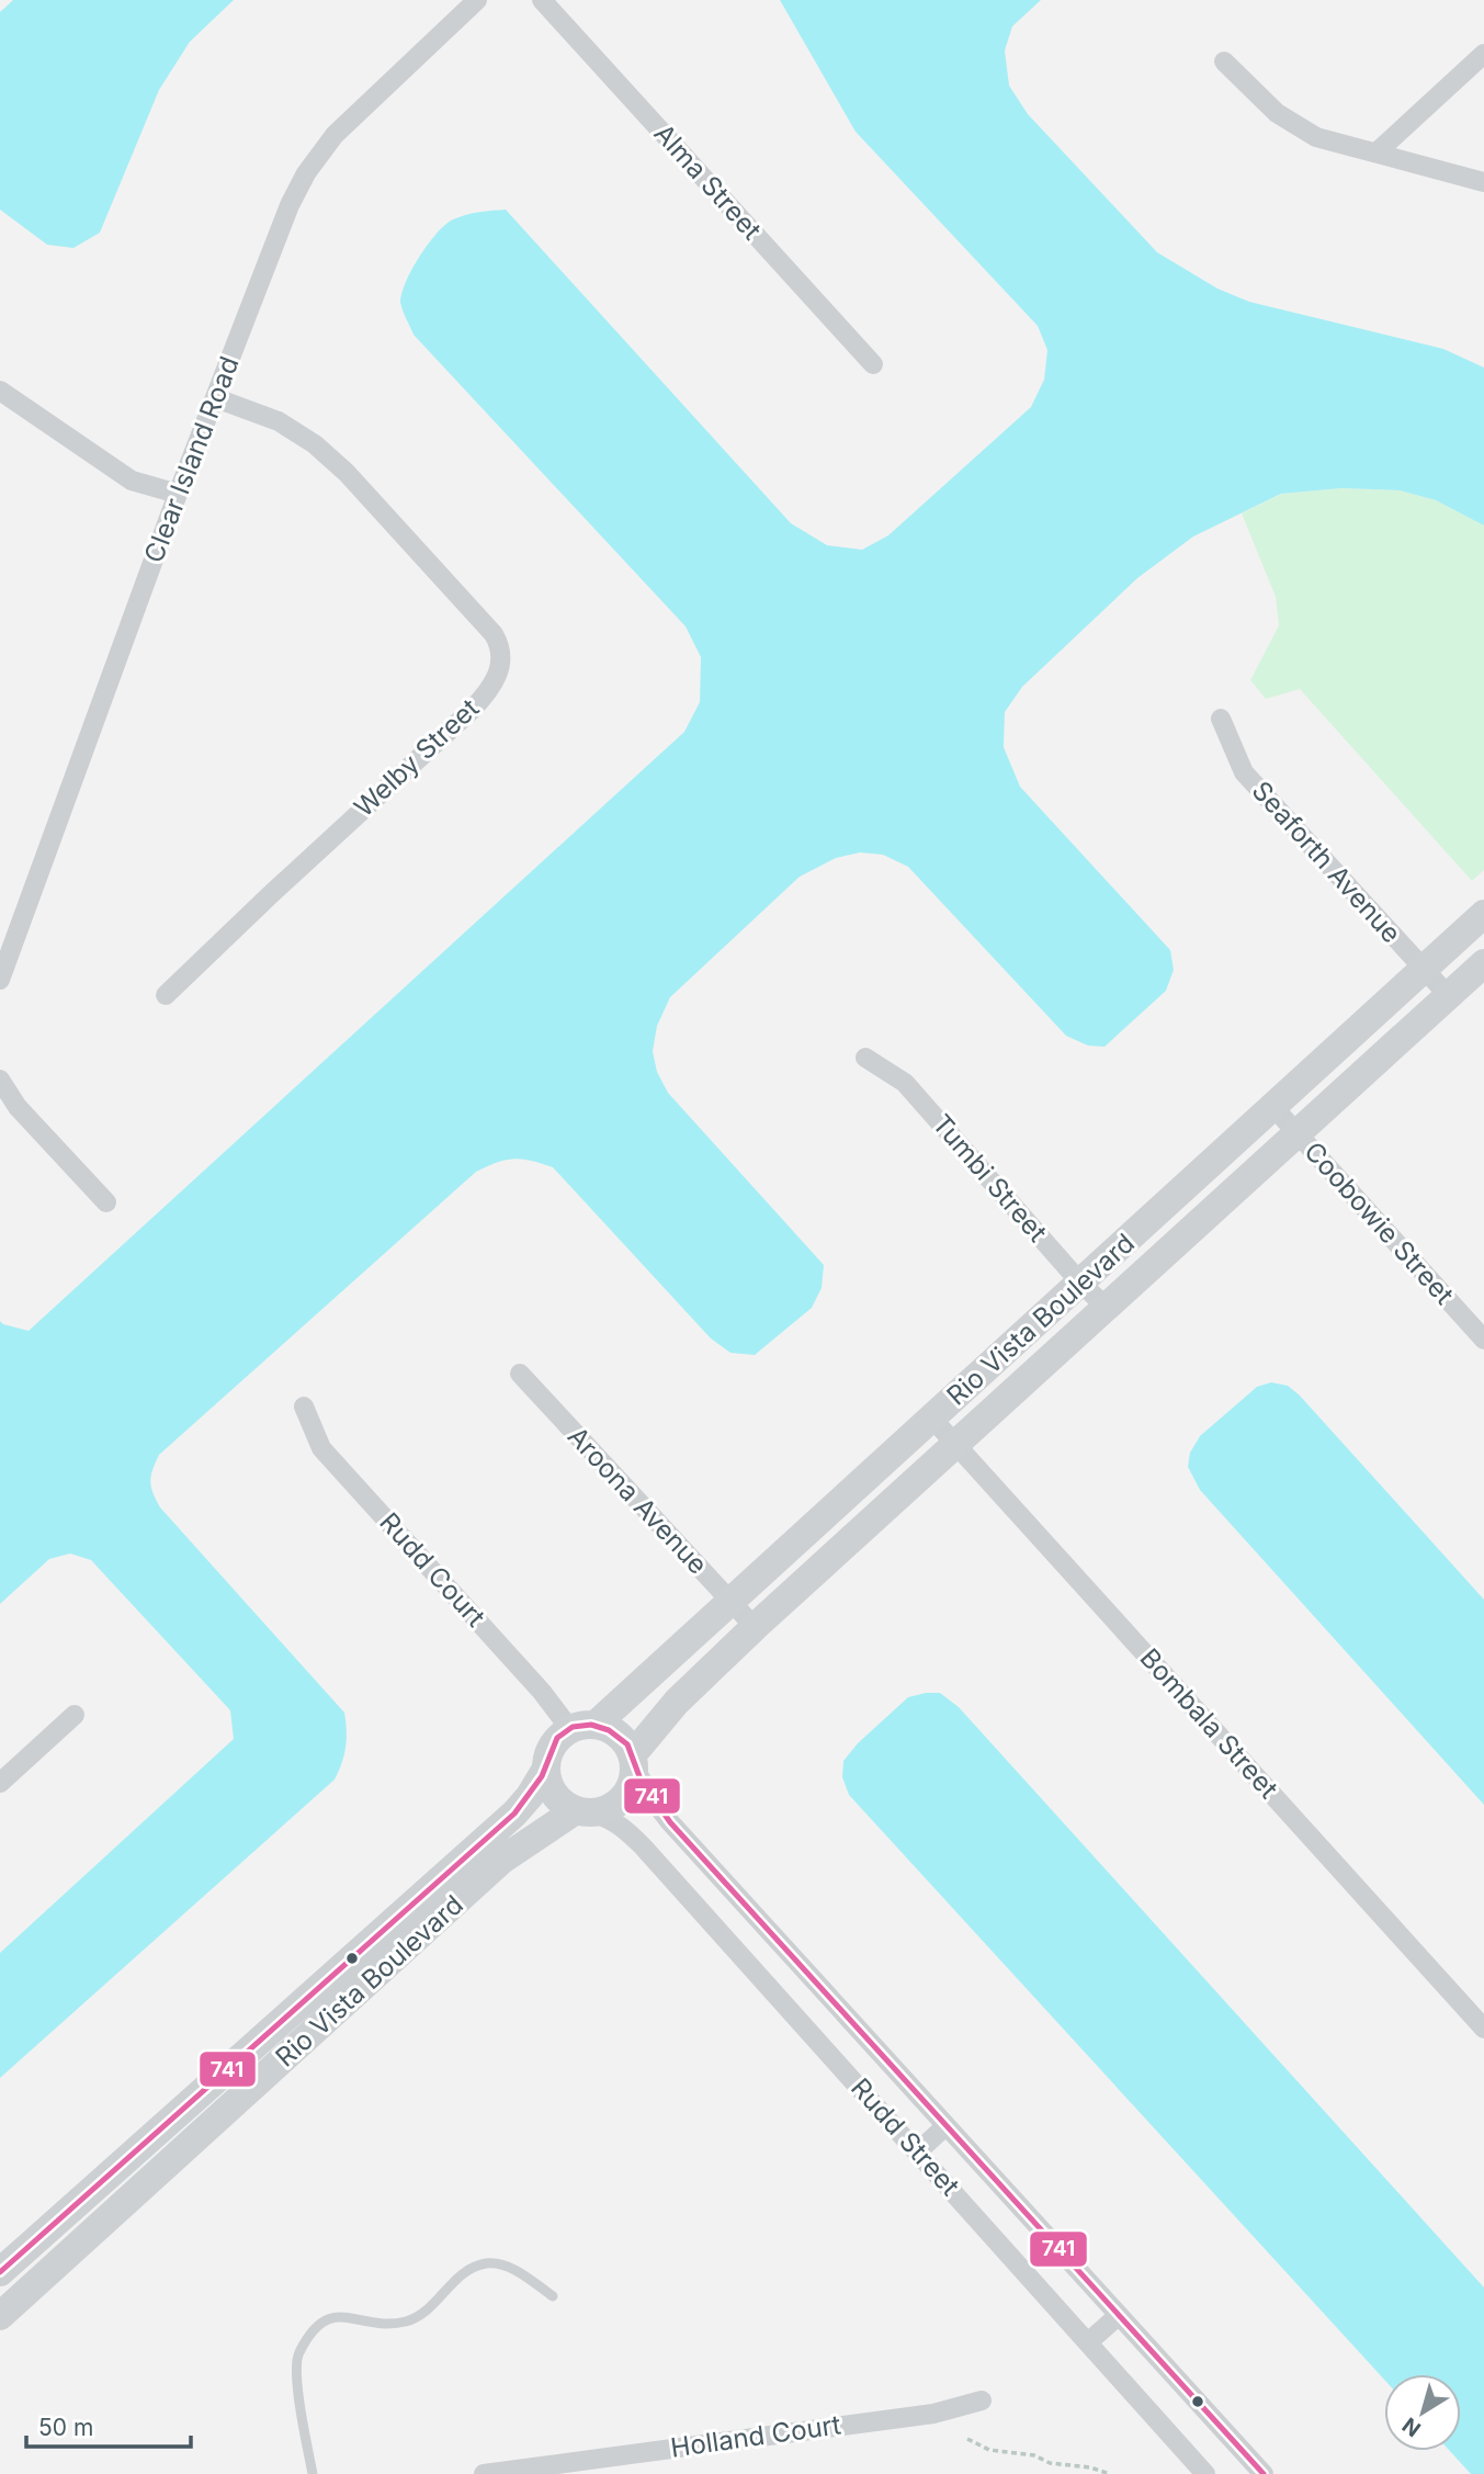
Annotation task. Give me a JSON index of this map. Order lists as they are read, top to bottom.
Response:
{
  "streets": {
    "street": [
      "Alma Street",
      "Clear Island Road",
      "Welby Street",
      "Seaforth Avenue",
      "Tumbi Street",
      "Coobowie Street",
      "Rio Vista Boulevard",
      "Aroona Avenue",
      "Rudd Court",
      "Bombala Street",
      "Rudd Street",
      "Holland Court"
    ]
  },
  "crossings": [
    ["Clear Island Road", "Welby Street"],
    ["Seaforth Avenue", "Rio Vista Boulevard"],
    ["Tumbi Street", "Rio Vista Boulevard"],
    ["Coobowie Street", "Rio Vista Boulevard"],
    ["Rio Vista Boulevard", "Aroona Avenue"],
    ["Rio Vista Boulevard", "Rudd Court"],
    ["Rio Vista Boulevard", "Bombala Street"],
    ["Rio Vista Boulevard", "Rudd Street"],
    ["Rudd Court", "Rudd Street"]
  ],
  "lines": ["transit line 741"],
  "scale_bar": "50 m",
  "north": "bottom left"
}
